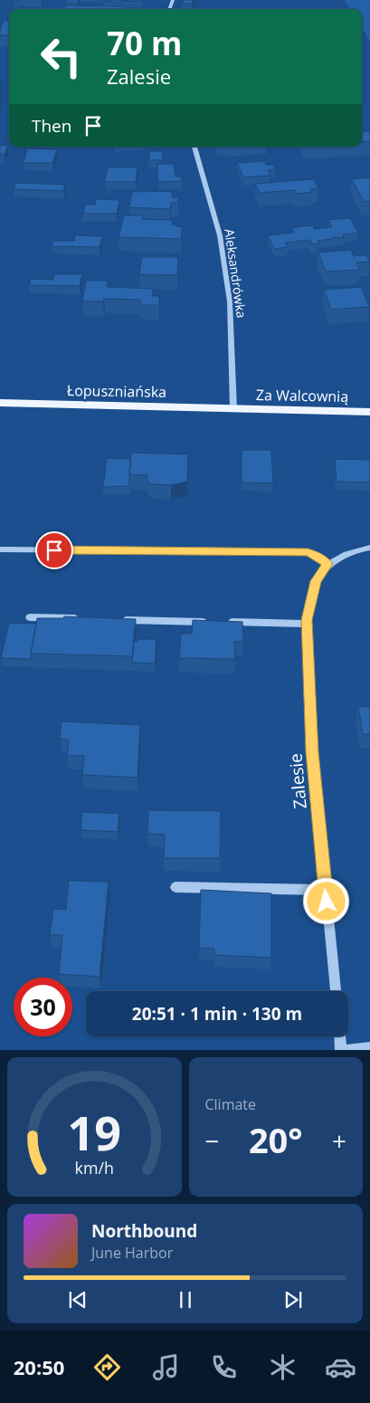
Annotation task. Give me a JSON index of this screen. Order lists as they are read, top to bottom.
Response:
{
  "streets": {
    "main road": ["Łopuszniańska", "Za Walcownią"],
    "street": ["Aleksandrówka", "Zalesie"]
  },
  "crossings": [
    ["Aleksandrówka", "Łopuszniańska"],
    ["Aleksandrówka", "Za Walcownią"],
    ["Łopuszniańska", "Za Walcownią"]
  ],
  "page": {
    "turn": ["70 m", "Zalesie"],
    "then": "Then",
    "limit": "30",
    "trip": "20:51 · 1 min · 130 m",
    "tile": "Climate",
    "heat": ["−", "20°", "+"],
    "song": ["Northbound", "June Harbor"],
    "tabs": "20:50",
    "gauge": ["19", "km/h"]
  }
}
